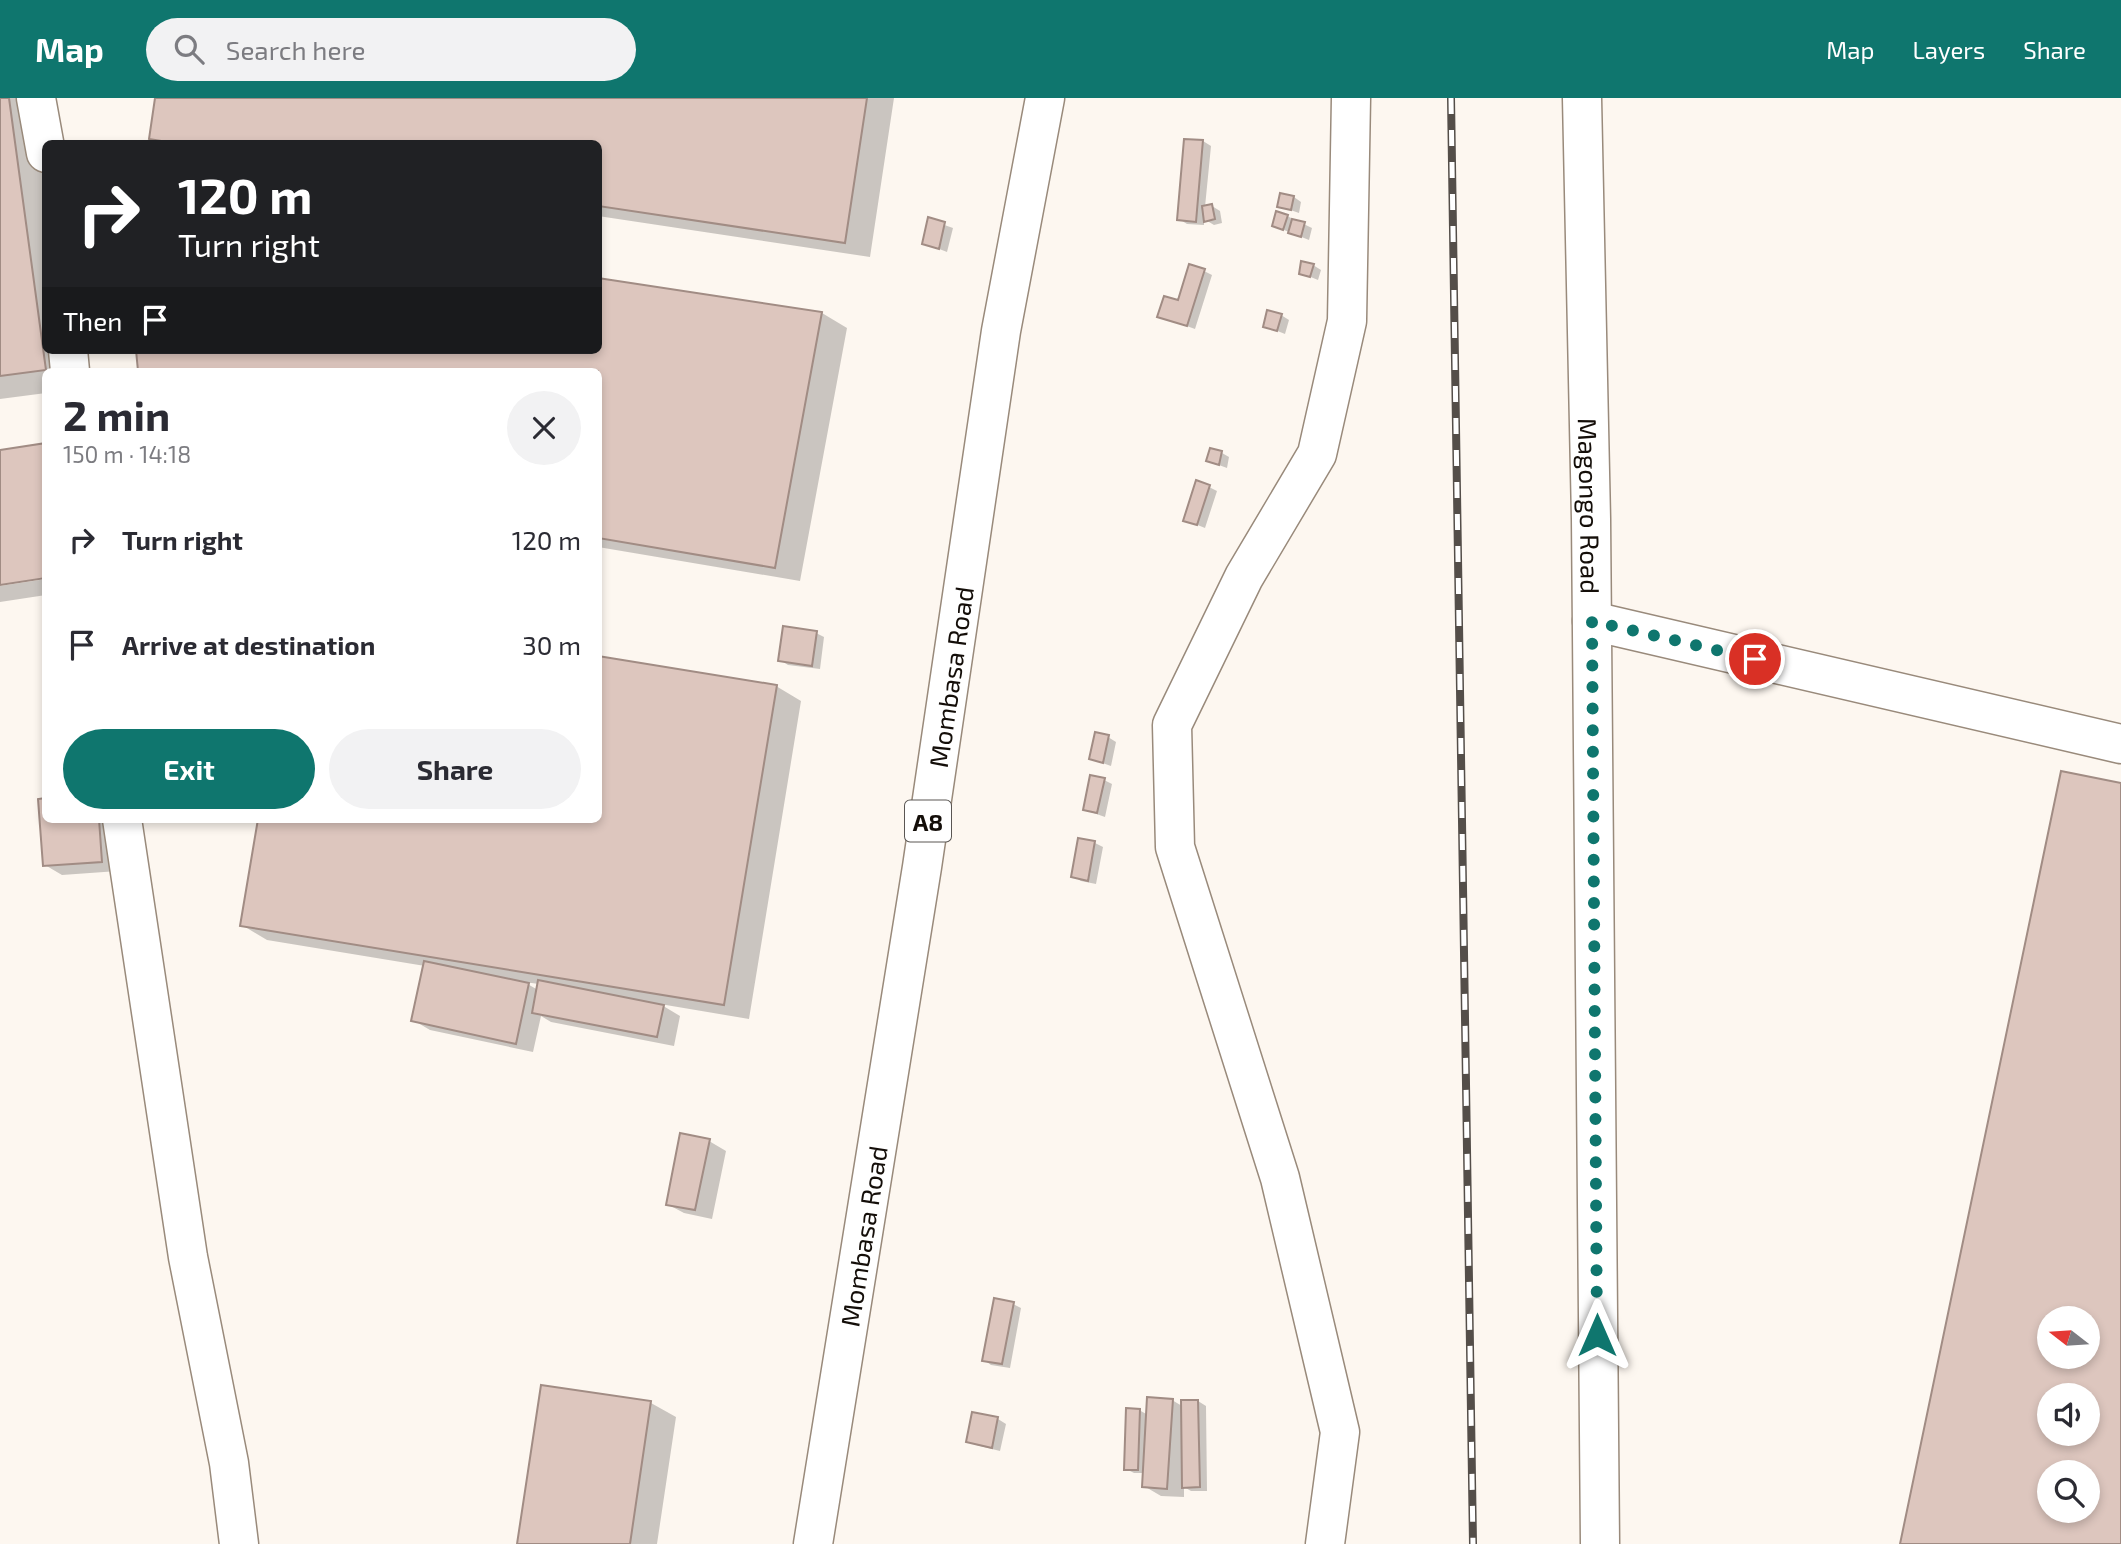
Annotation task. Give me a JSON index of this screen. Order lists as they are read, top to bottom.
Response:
{
  "streets": {
    "main road": ["Magongo Road", "Mombasa Road", "A8"]
  },
  "north": "left",
  "page": {
    "header": "Map",
    "search": "Search here",
    "nav": ["Map", "Layers", "Share"],
    "turn": ["120 m", "Turn right"],
    "then": "Then",
    "heading": ["2 min", "150 m · 14:18"],
    "list": [
      {
        "name": "Turn right",
        "value": "120 m"
      },
      {
        "name": "Arrive at destination",
        "value": "30 m"
      }
    ],
    "buttons": ["Exit", "Share"]
  }
}
